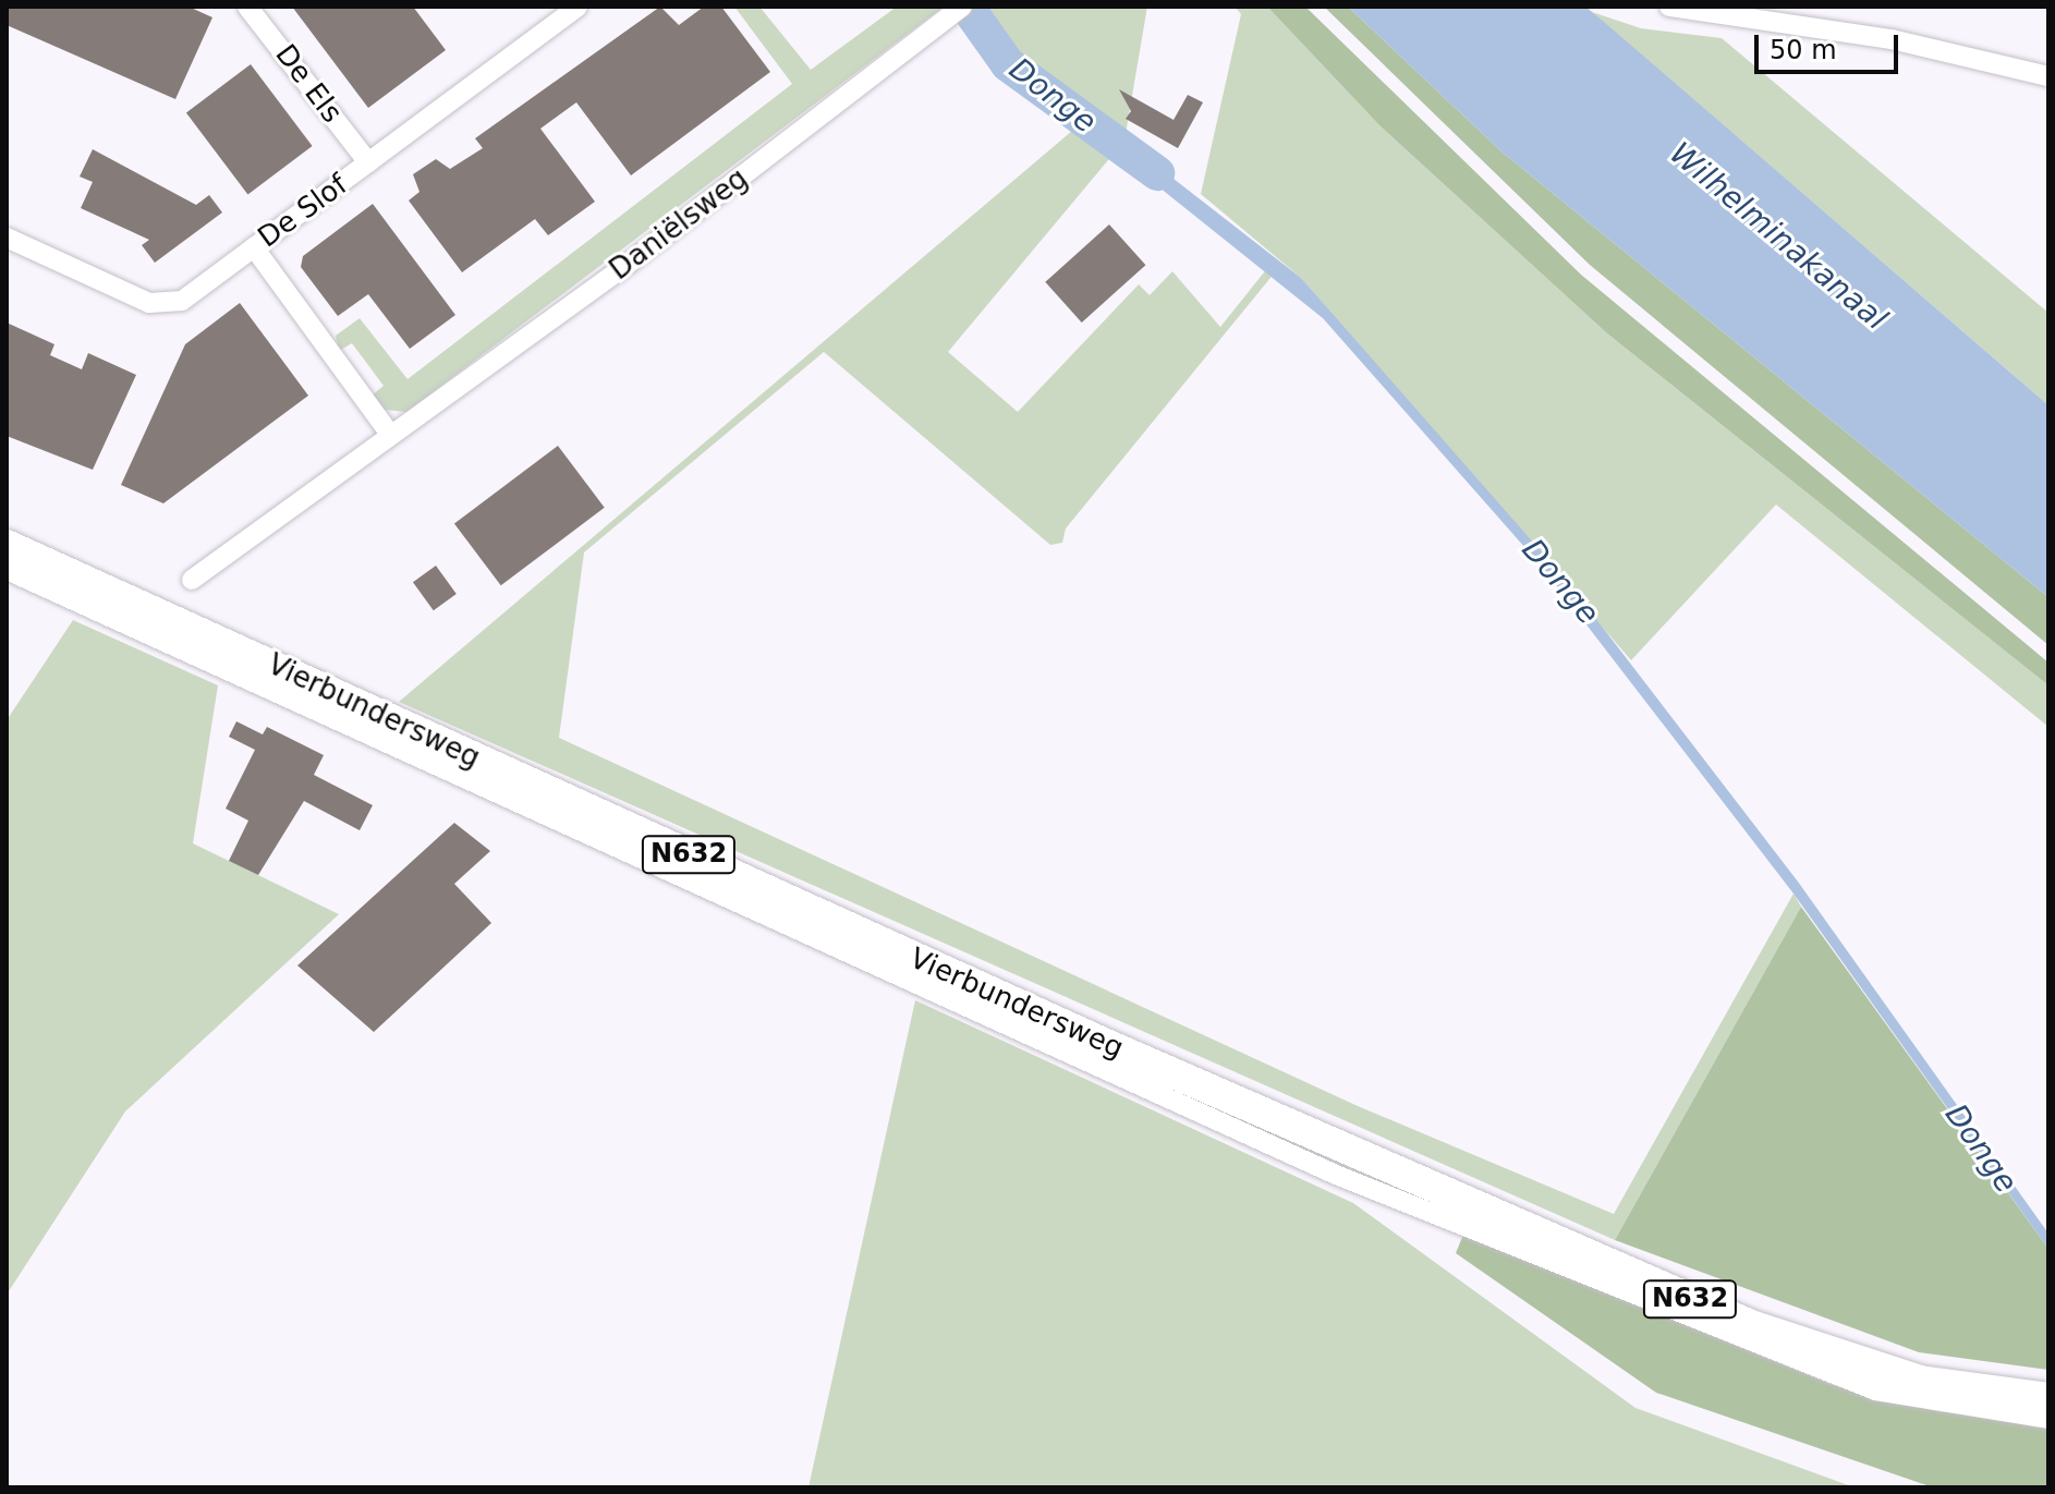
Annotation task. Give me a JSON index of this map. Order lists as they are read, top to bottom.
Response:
{
  "streets": {
    "main road": ["Vierbundersweg", "N632"],
    "street": ["De Els", "De Slof", "Daniëlsweg"]
  },
  "crossings": [
    ["De Els", "De Slof"]
  ],
  "water": ["Donge", "Wilhelminakanaal"],
  "scale_bar": "50 m"
}
